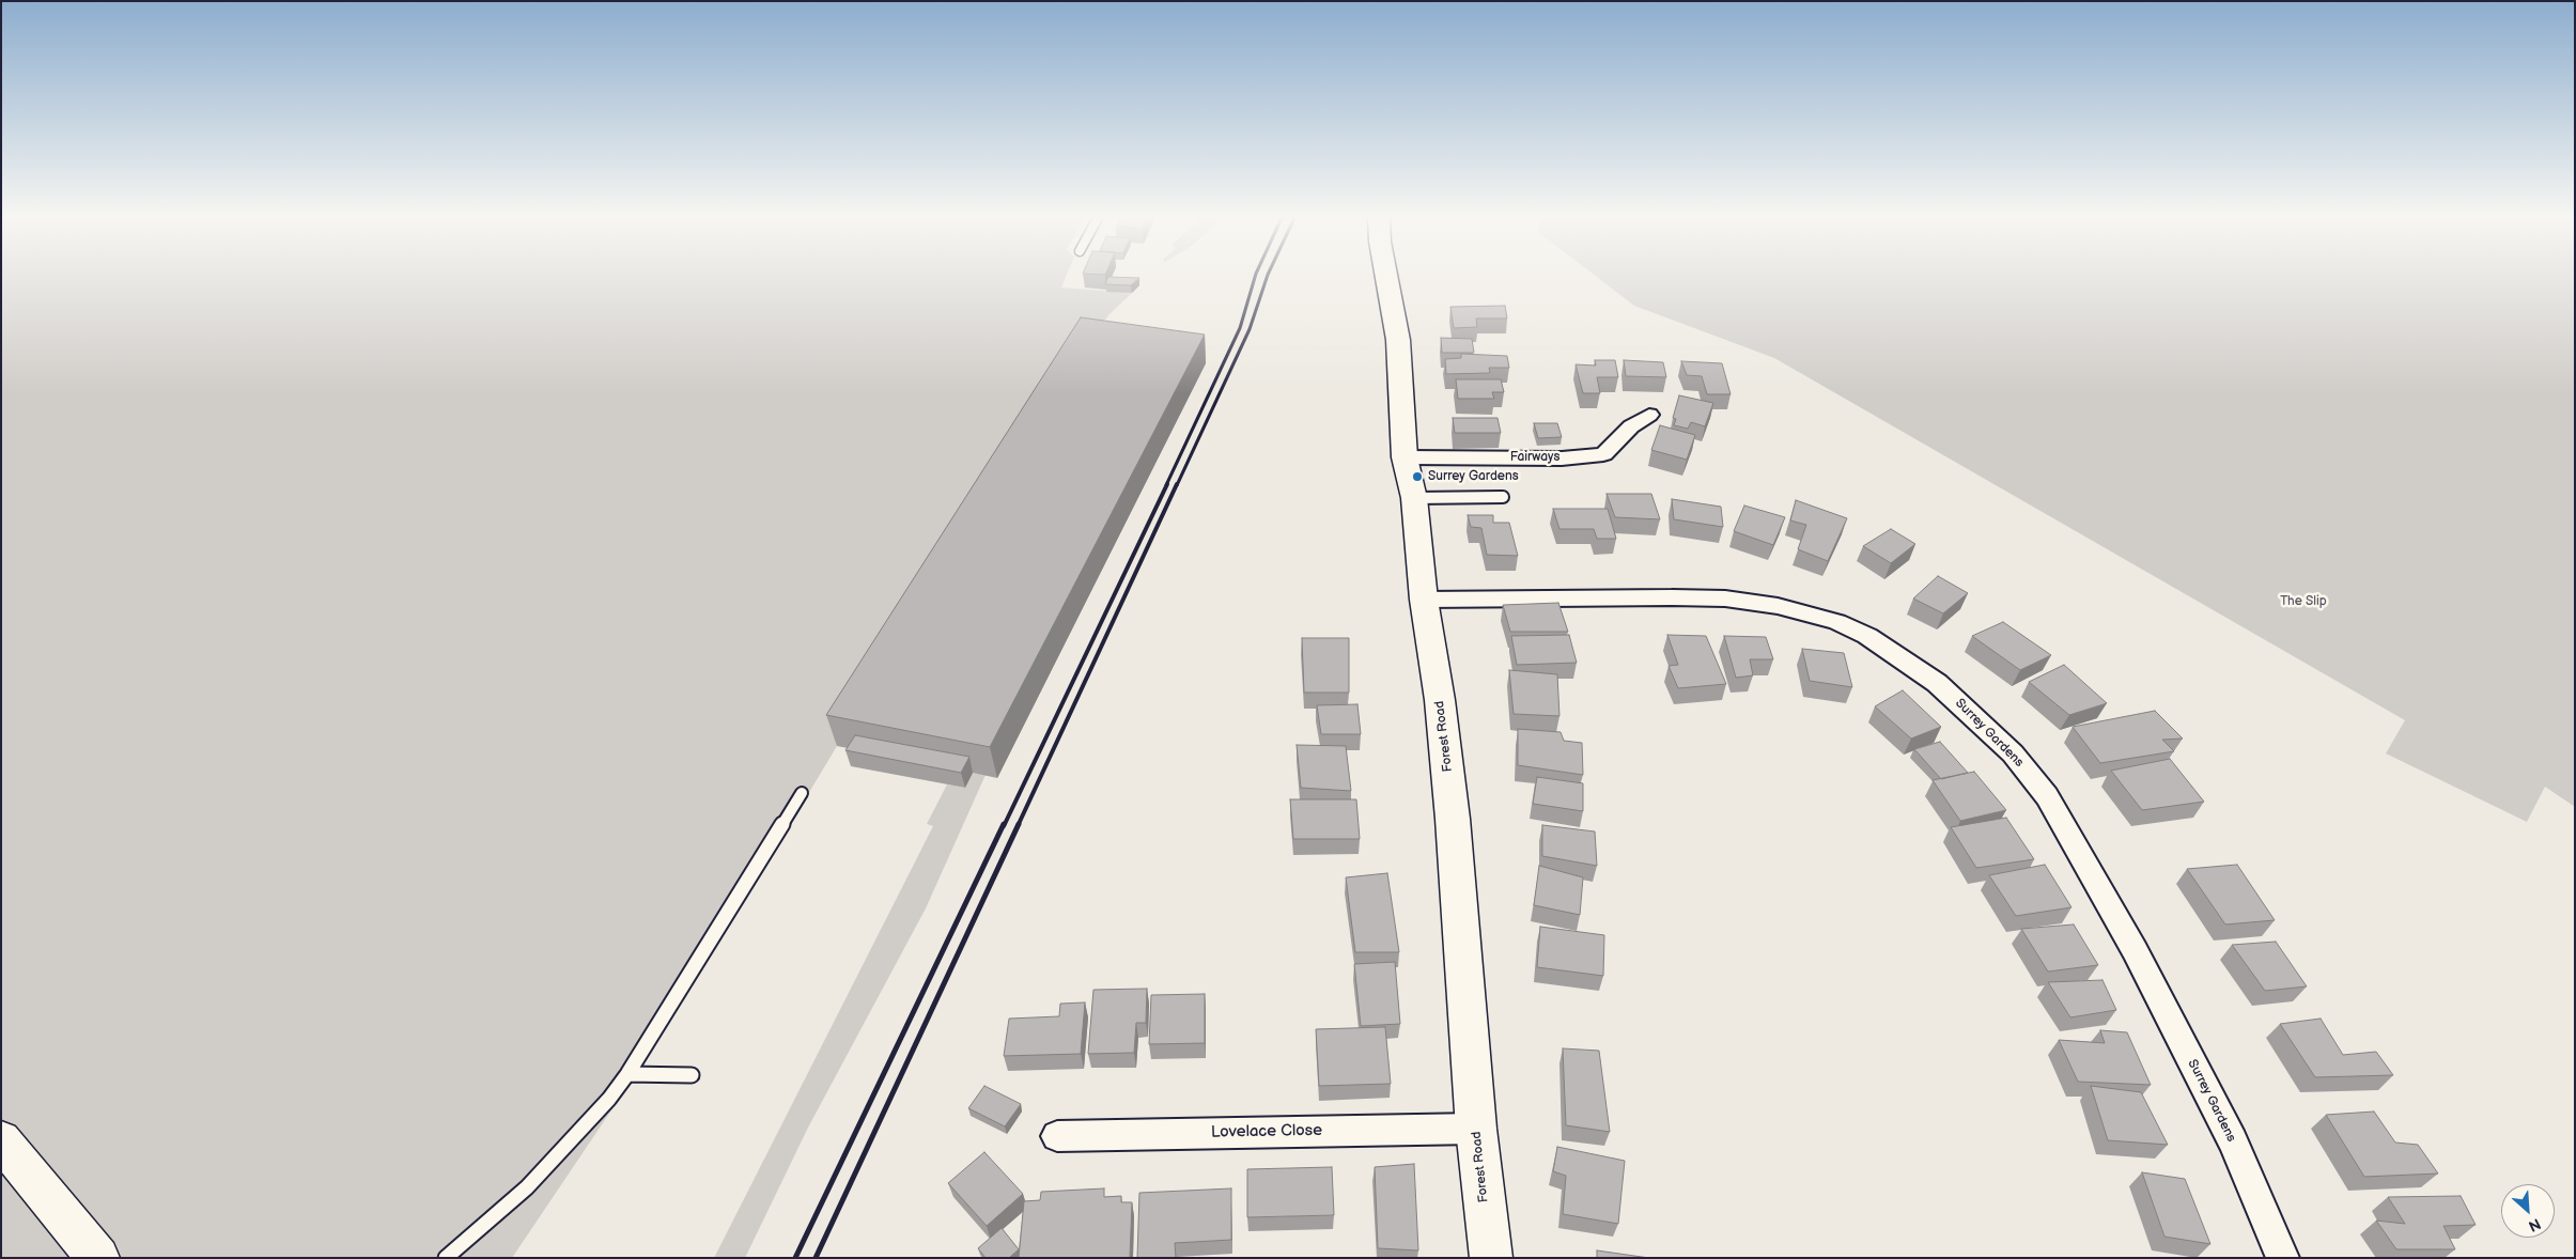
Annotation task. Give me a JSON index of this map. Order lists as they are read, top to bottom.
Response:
{
  "streets": {
    "street": [
      "Fairways",
      "Surrey Gardens",
      "Forest Road",
      "Lovelace Close"
    ]
  },
  "crossings": [
    ["Fairways", "Forest Road"],
    ["Surrey Gardens", "Forest Road"],
    ["Forest Road", "Lovelace Close"]
  ],
  "parks": ["The Slip"],
  "places": ["Surrey Gardens"],
  "north": "bottom right"
}
